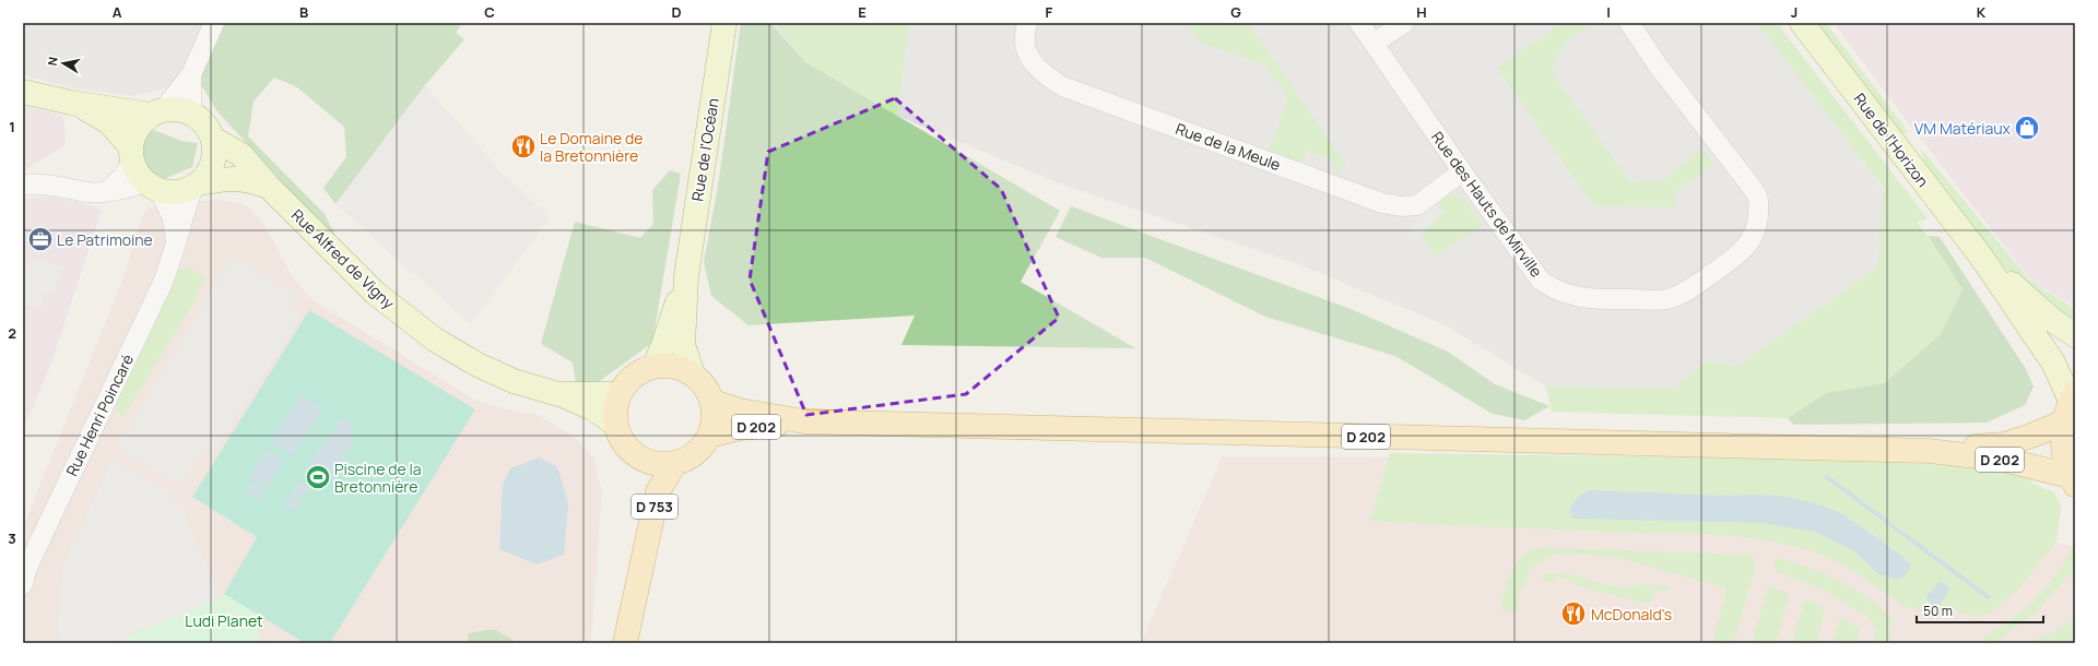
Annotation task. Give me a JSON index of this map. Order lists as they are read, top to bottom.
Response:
{
  "streets": {
    "main road": [
      "Rue de l'Horizon",
      "Rue de l'Océan",
      "Rue Alfred de Vigny",
      "D 202",
      "D 753"
    ],
    "street": ["Rue de la Meule", "Rue des Hauts de Mirville", "Rue Henri Poincaré"]
  },
  "crossings": [
    ["Rue de la Meule", "Rue des Hauts de Mirville"],
    ["Rue de l'Océan", "Rue Alfred de Vigny"],
    ["Rue de l'Océan", "D 202"],
    ["Rue de l'Océan", "D 753"],
    ["Rue Alfred de Vigny", "Rue Henri Poincaré"],
    ["Rue Alfred de Vigny", "D 202"],
    ["Rue Alfred de Vigny", "D 753"],
    ["D 202", "D 753"]
  ],
  "parks": ["Ludi Planet"],
  "places": {
    "shop": ["VM Matériaux"],
    "restaurant": ["Le Domaine de la Bretonnière", "McDonald's"],
    "office": ["Le Patrimoine"],
    "sports": ["Piscine de la Bretonnière"]
  },
  "scale_bar": "50 m",
  "north": "left",
  "grid": {
    "columns": [
      "A",
      "B",
      "C",
      "D",
      "E",
      "F",
      "G",
      "H",
      "I",
      "J",
      "K"
    ],
    "rows": ["1", "2", "3"]
  }
}
